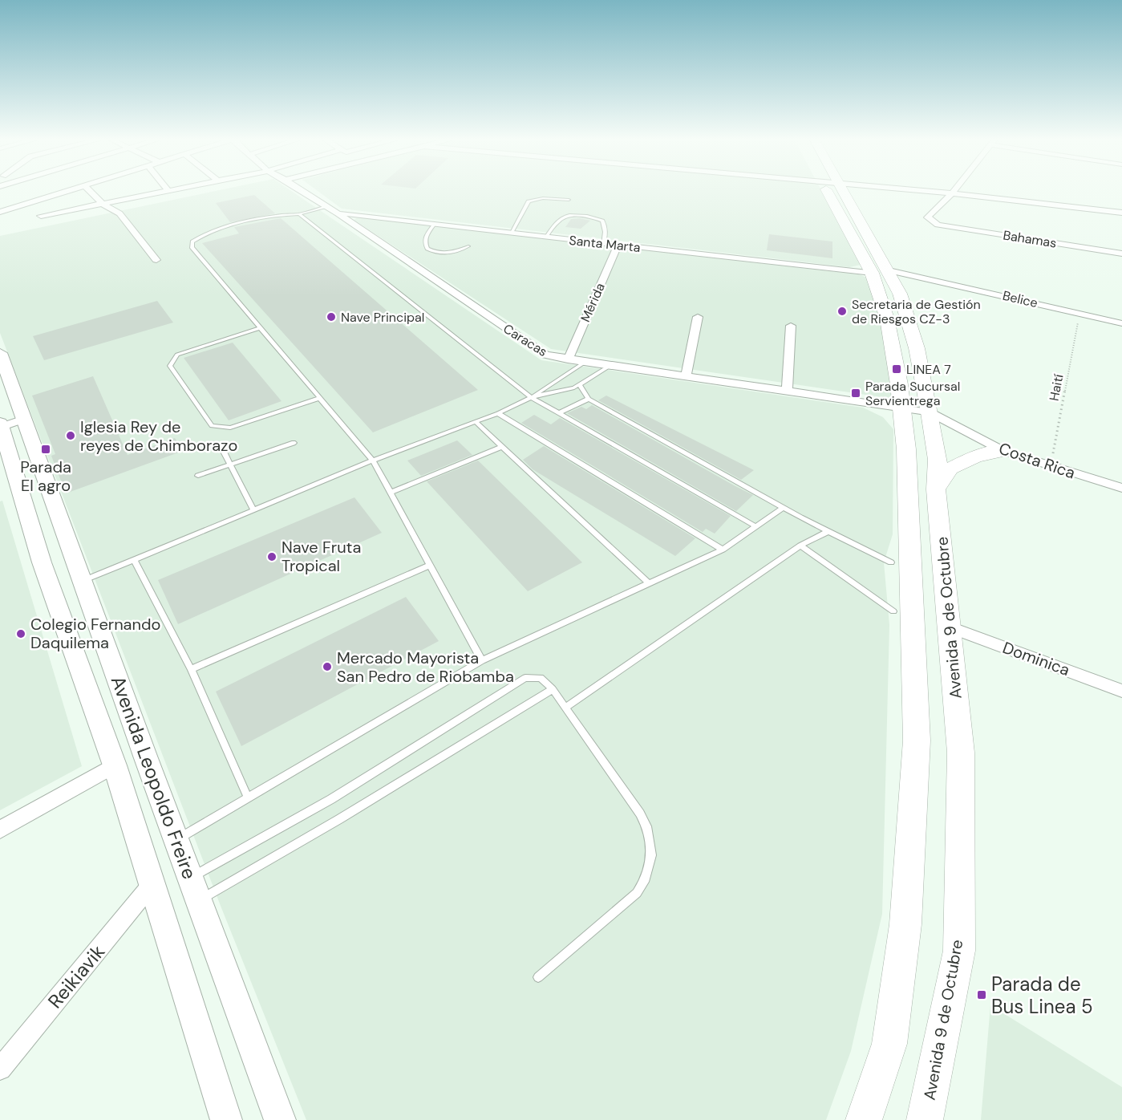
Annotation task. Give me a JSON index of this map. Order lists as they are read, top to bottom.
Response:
{
  "streets": {
    "main road": ["Avenida 9 de Octubre", "Avenida Leopoldo Freire"],
    "street": [
      "Bahamas",
      "Santa Marta",
      "Belice",
      "Mérida",
      "Caracas",
      "Costa Rica",
      "Dominica",
      "Reikiavik"
    ],
    "path": ["Haití"]
  },
  "crossings": [
    ["Santa Marta", "Mérida"],
    ["Santa Marta", "Caracas"],
    ["Santa Marta", "Avenida 9 de Octubre"],
    ["Belice", "Haití"],
    ["Belice", "Avenida 9 de Octubre"],
    ["Mérida", "Caracas"],
    ["Caracas", "Costa Rica"],
    ["Caracas", "Avenida 9 de Octubre"],
    ["Haití", "Costa Rica"],
    ["Costa Rica", "Avenida 9 de Octubre"],
    ["Avenida 9 de Octubre", "Dominica"],
    ["Avenida Leopoldo Freire", "Reikiavik"]
  ],
  "places": {
    "other": [
      "Secretaria de Gestión de Riesgos CZ-3",
      "Nave Principal",
      "Iglesia Rey de reyes de Chimborazo",
      "Nave Fruta Tropical",
      "Colegio Fernando Daquilema",
      "Mercado Mayorista San Pedro de Riobamba"
    ],
    "transit": [
      "LINEA 7",
      "Parada Sucursal Servientrega",
      "Parada El agro",
      "Parada de Bus Linea 5"
    ]
  }
}
